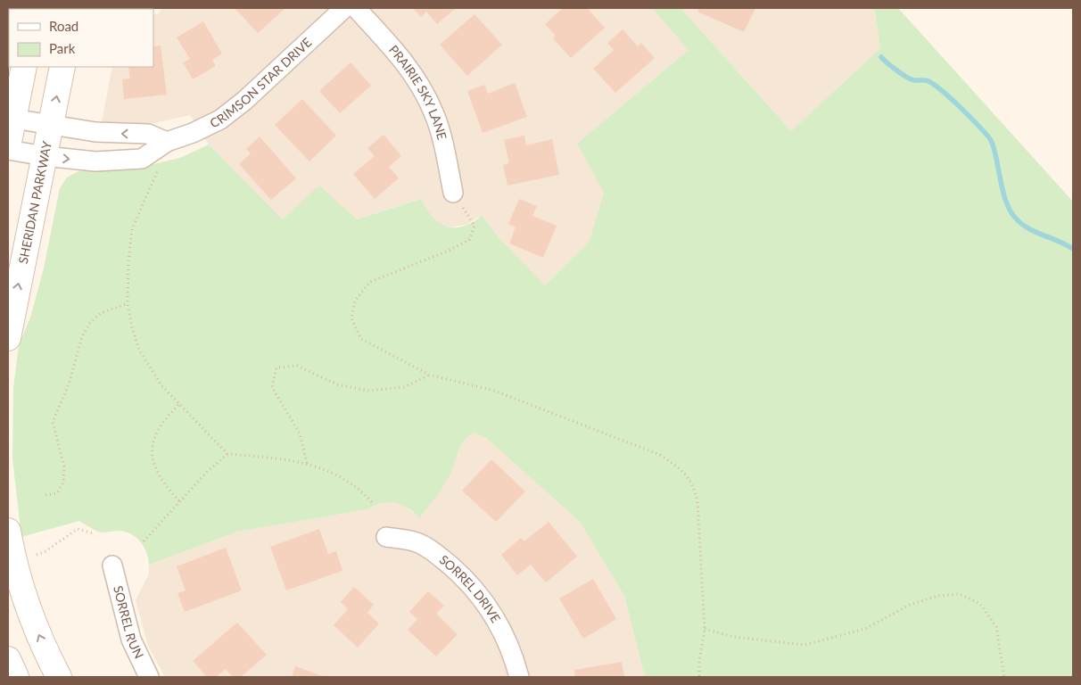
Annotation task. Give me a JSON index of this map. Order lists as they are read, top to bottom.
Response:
{
  "streets": {
    "main road": ["SHERIDAN PARKWAY"],
    "street": [
      "CRIMSON STAR DRIVE",
      "PRAIRIE SKY LANE",
      "SORREL DRIVE",
      "SORREL RUN"
    ]
  },
  "crossings": [
    ["CRIMSON STAR DRIVE", "SHERIDAN PARKWAY"]
  ],
  "one_way": ["SHERIDAN PARKWAY"],
  "legend": ["Road", "Park"]
}
